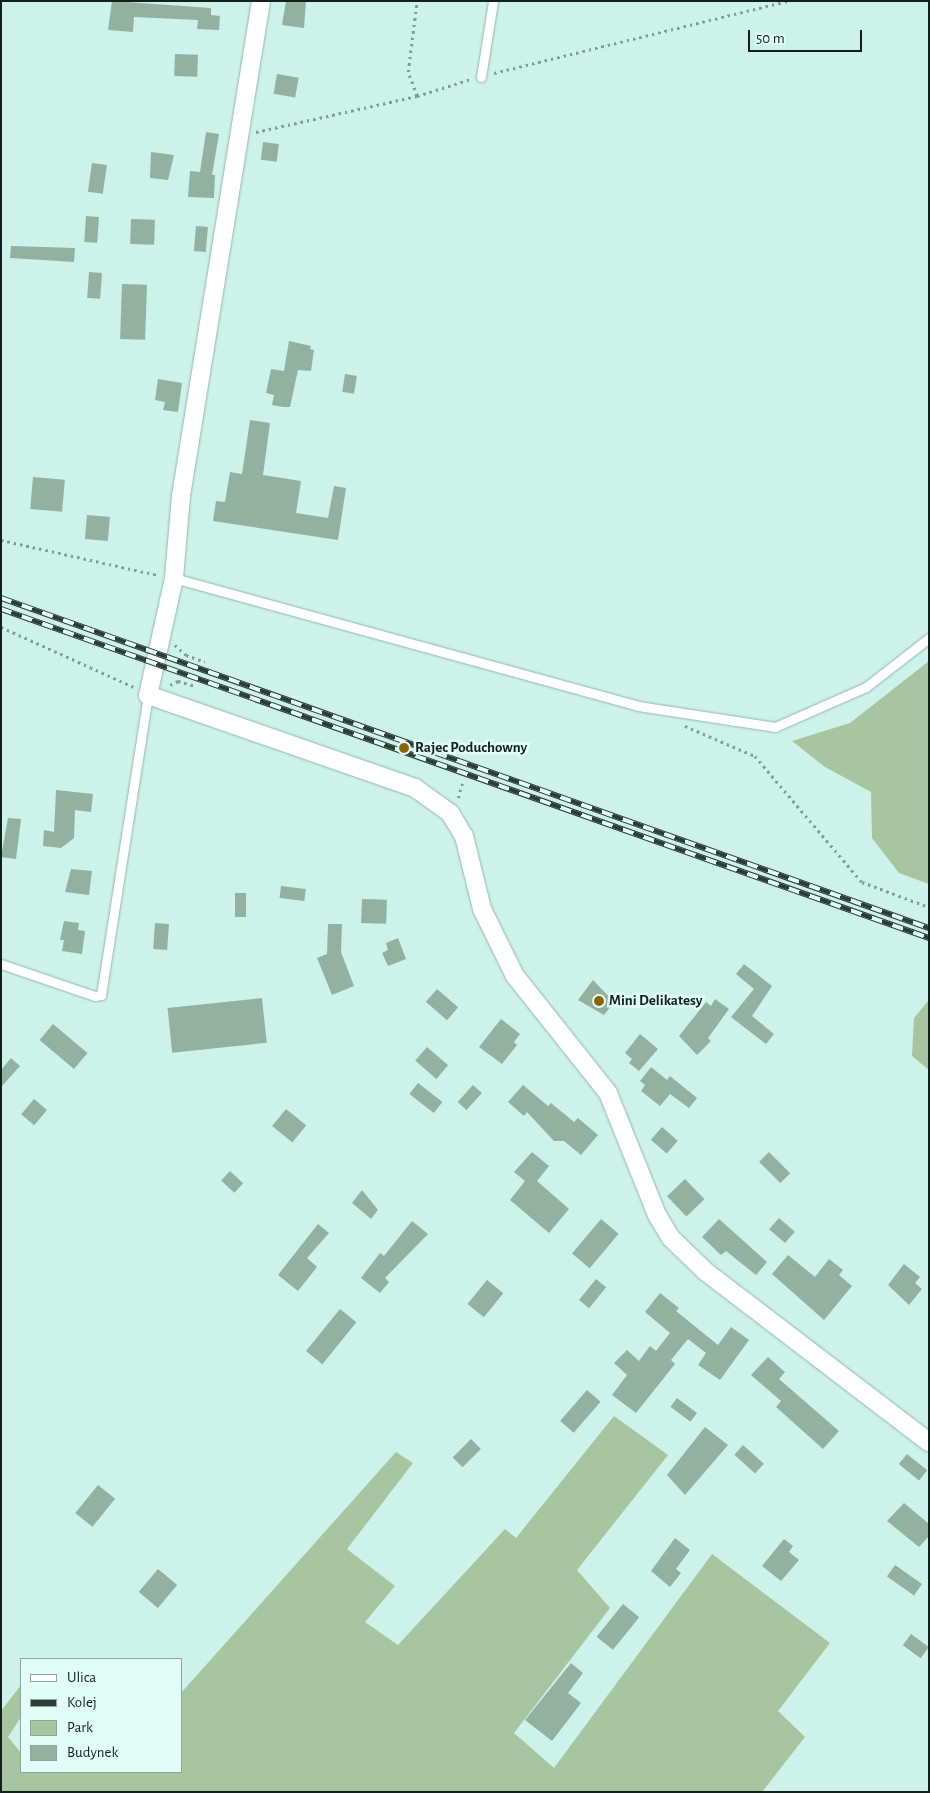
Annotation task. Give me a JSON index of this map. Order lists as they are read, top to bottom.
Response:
{
  "places": ["Rajec Poduchowny", "Mini Delikatesy"],
  "legend": [
    "Ulica",
    "Kolej",
    "Park",
    "Budynek"
  ],
  "scale_bar": "50 m"
}
